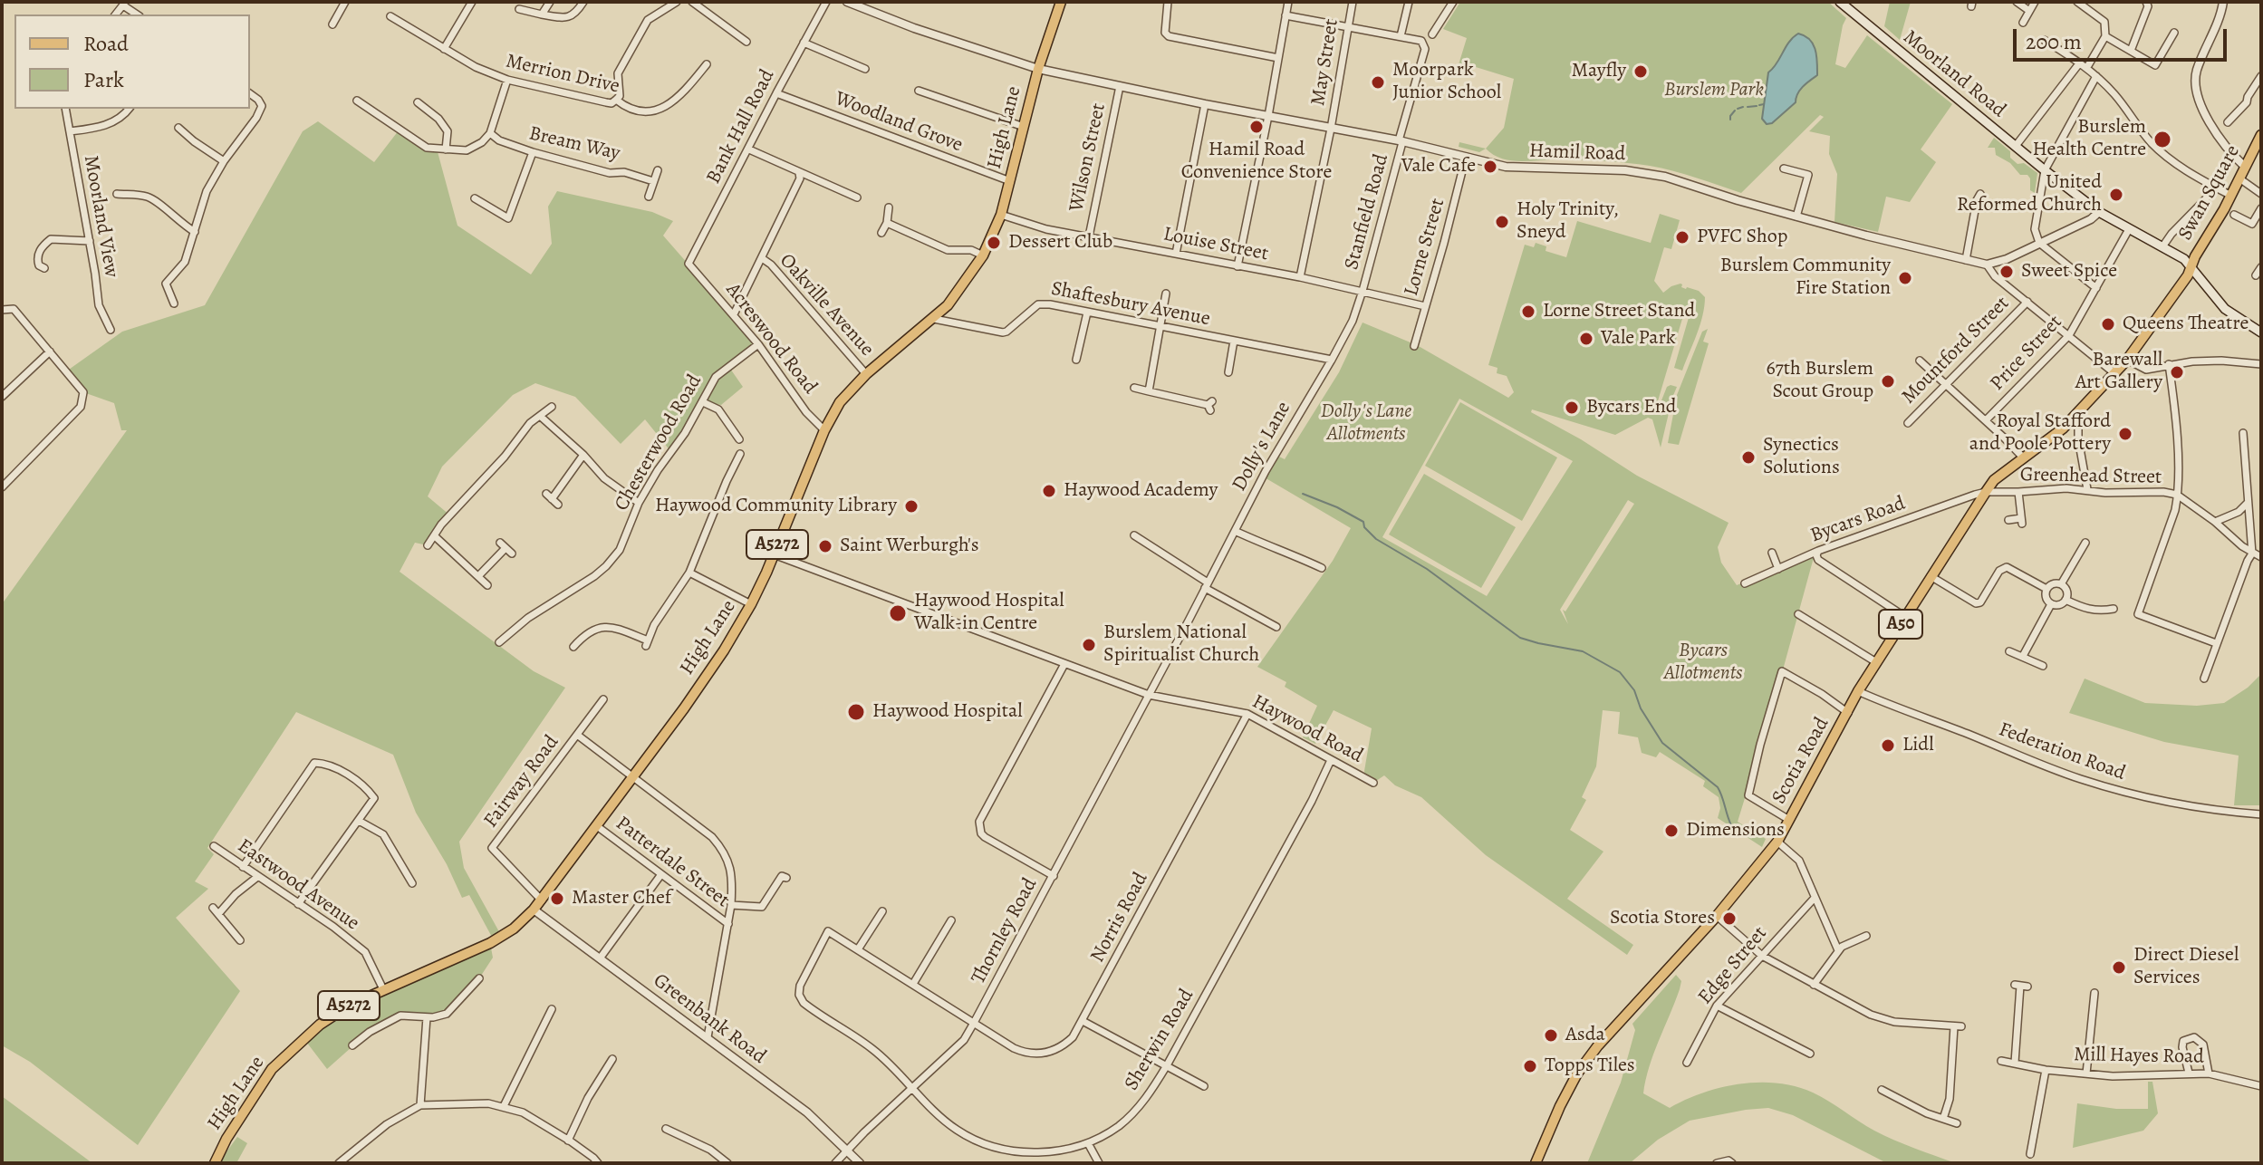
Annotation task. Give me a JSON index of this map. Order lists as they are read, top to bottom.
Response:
{
  "streets": {
    "main road": [
      "Moorland Road",
      "High Lane",
      "Swan Square",
      "A5272",
      "A50",
      "Scotia Road"
    ],
    "street": [
      "May Street",
      "Merrion Drive",
      "Woodland Grove",
      "Bank Hall Road",
      "Bream Way",
      "Hamil Road",
      "Wilson Street",
      "Stanfield Road",
      "Moorland View",
      "Louise Street",
      "Lorne Street",
      "Shaftesbury Avenue",
      "Oakville Avenue",
      "Acreswood Road",
      "Mountford Street",
      "Price Street",
      "Chesterwood Road",
      "Dolly's Lane",
      "Greenhead Street",
      "Bycars Road",
      "Haywood Road",
      "Federation Road",
      "Fairway Road",
      "Patterdale Street",
      "Eastwood Avenue",
      "Norris Road",
      "Thornley Road",
      "Edge Street",
      "Greenbank Road",
      "Sherwin Road",
      "Mill Hayes Road"
    ]
  },
  "crossings": [
    ["May Street", "Hamil Road"],
    ["May Street", "Louise Street"],
    ["Moorland Road", "Swan Square"],
    ["Moorland Road", "Price Street"],
    ["Moorland Road", "A50"],
    ["Woodland Grove", "Bank Hall Road"],
    ["Woodland Grove", "High Lane"],
    ["Bank Hall Road", "Acreswood Road"],
    ["High Lane", "Hamil Road"],
    ["High Lane", "Louise Street"],
    ["High Lane", "Shaftesbury Avenue"],
    ["High Lane", "Oakville Avenue"],
    ["High Lane", "Acreswood Road"],
    ["High Lane", "Haywood Road"],
    ["High Lane", "Fairway Road"],
    ["High Lane", "Patterdale Street"],
    ["High Lane", "Eastwood Avenue"],
    ["High Lane", "Greenbank Road"],
    ["Hamil Road", "Wilson Street"],
    ["Hamil Road", "Stanfield Road"],
    ["Hamil Road", "Lorne Street"],
    ["Wilson Street", "Louise Street"],
    ["Swan Square", "A50"],
    ["Stanfield Road", "Louise Street"],
    ["Stanfield Road", "Dolly's Lane"],
    ["Louise Street", "Lorne Street"],
    ["Louise Street", "Dolly's Lane"],
    ["Shaftesbury Avenue", "Dolly's Lane"],
    ["Acreswood Road", "Chesterwood Road"],
    ["Dolly's Lane", "Haywood Road"],
    ["Dolly's Lane", "Thornley Road"],
    ["Greenhead Street", "Bycars Road"],
    ["Greenhead Street", "Scotia Road"],
    ["Bycars Road", "Scotia Road"],
    ["A50", "Scotia Road"],
    ["Haywood Road", "Norris Road"],
    ["Haywood Road", "Thornley Road"],
    ["Haywood Road", "Sherwin Road"],
    ["Federation Road", "Scotia Road"],
    ["Norris Road", "Thornley Road"],
    ["Norris Road", "Sherwin Road"],
    ["Thornley Road", "Greenbank Road"],
    ["Thornley Road", "Sherwin Road"]
  ],
  "parks": ["Burslem Park", "Dolly's Lane Allotments", "Bycars Allotments"],
  "places": [
    "Mayfly",
    "Moorpark Junior School",
    "Hamil Road Convenience Store",
    "Burslem Health Centre",
    "Vale Cafe",
    "United Reformed Church",
    "Holy Trinity, Sneyd",
    "PVFC Shop",
    "Dessert Club",
    "Sweet Spice",
    "Burslem Community Fire Station",
    "Lorne Street Stand",
    "Queens Theatre",
    "Vale Park",
    "Barewall Art Gallery",
    "67th Burslem Scout Group",
    "Bycars End",
    "Royal Stafford and Poole Pottery",
    "Synectics Solutions",
    "Haywood Academy",
    "Haywood Community Library",
    "Saint Werburgh's",
    "Haywood Hospital Walk-in Centre",
    "Burslem National Spiritualist Church",
    "Haywood Hospital",
    "Lidl",
    "Dimensions",
    "Master Chef",
    "Scotia Stores",
    "Direct Diesel Services",
    "Asda",
    "Topps Tiles"
  ],
  "legend": ["Road", "Park"],
  "scale_bar": "200 m"
}
